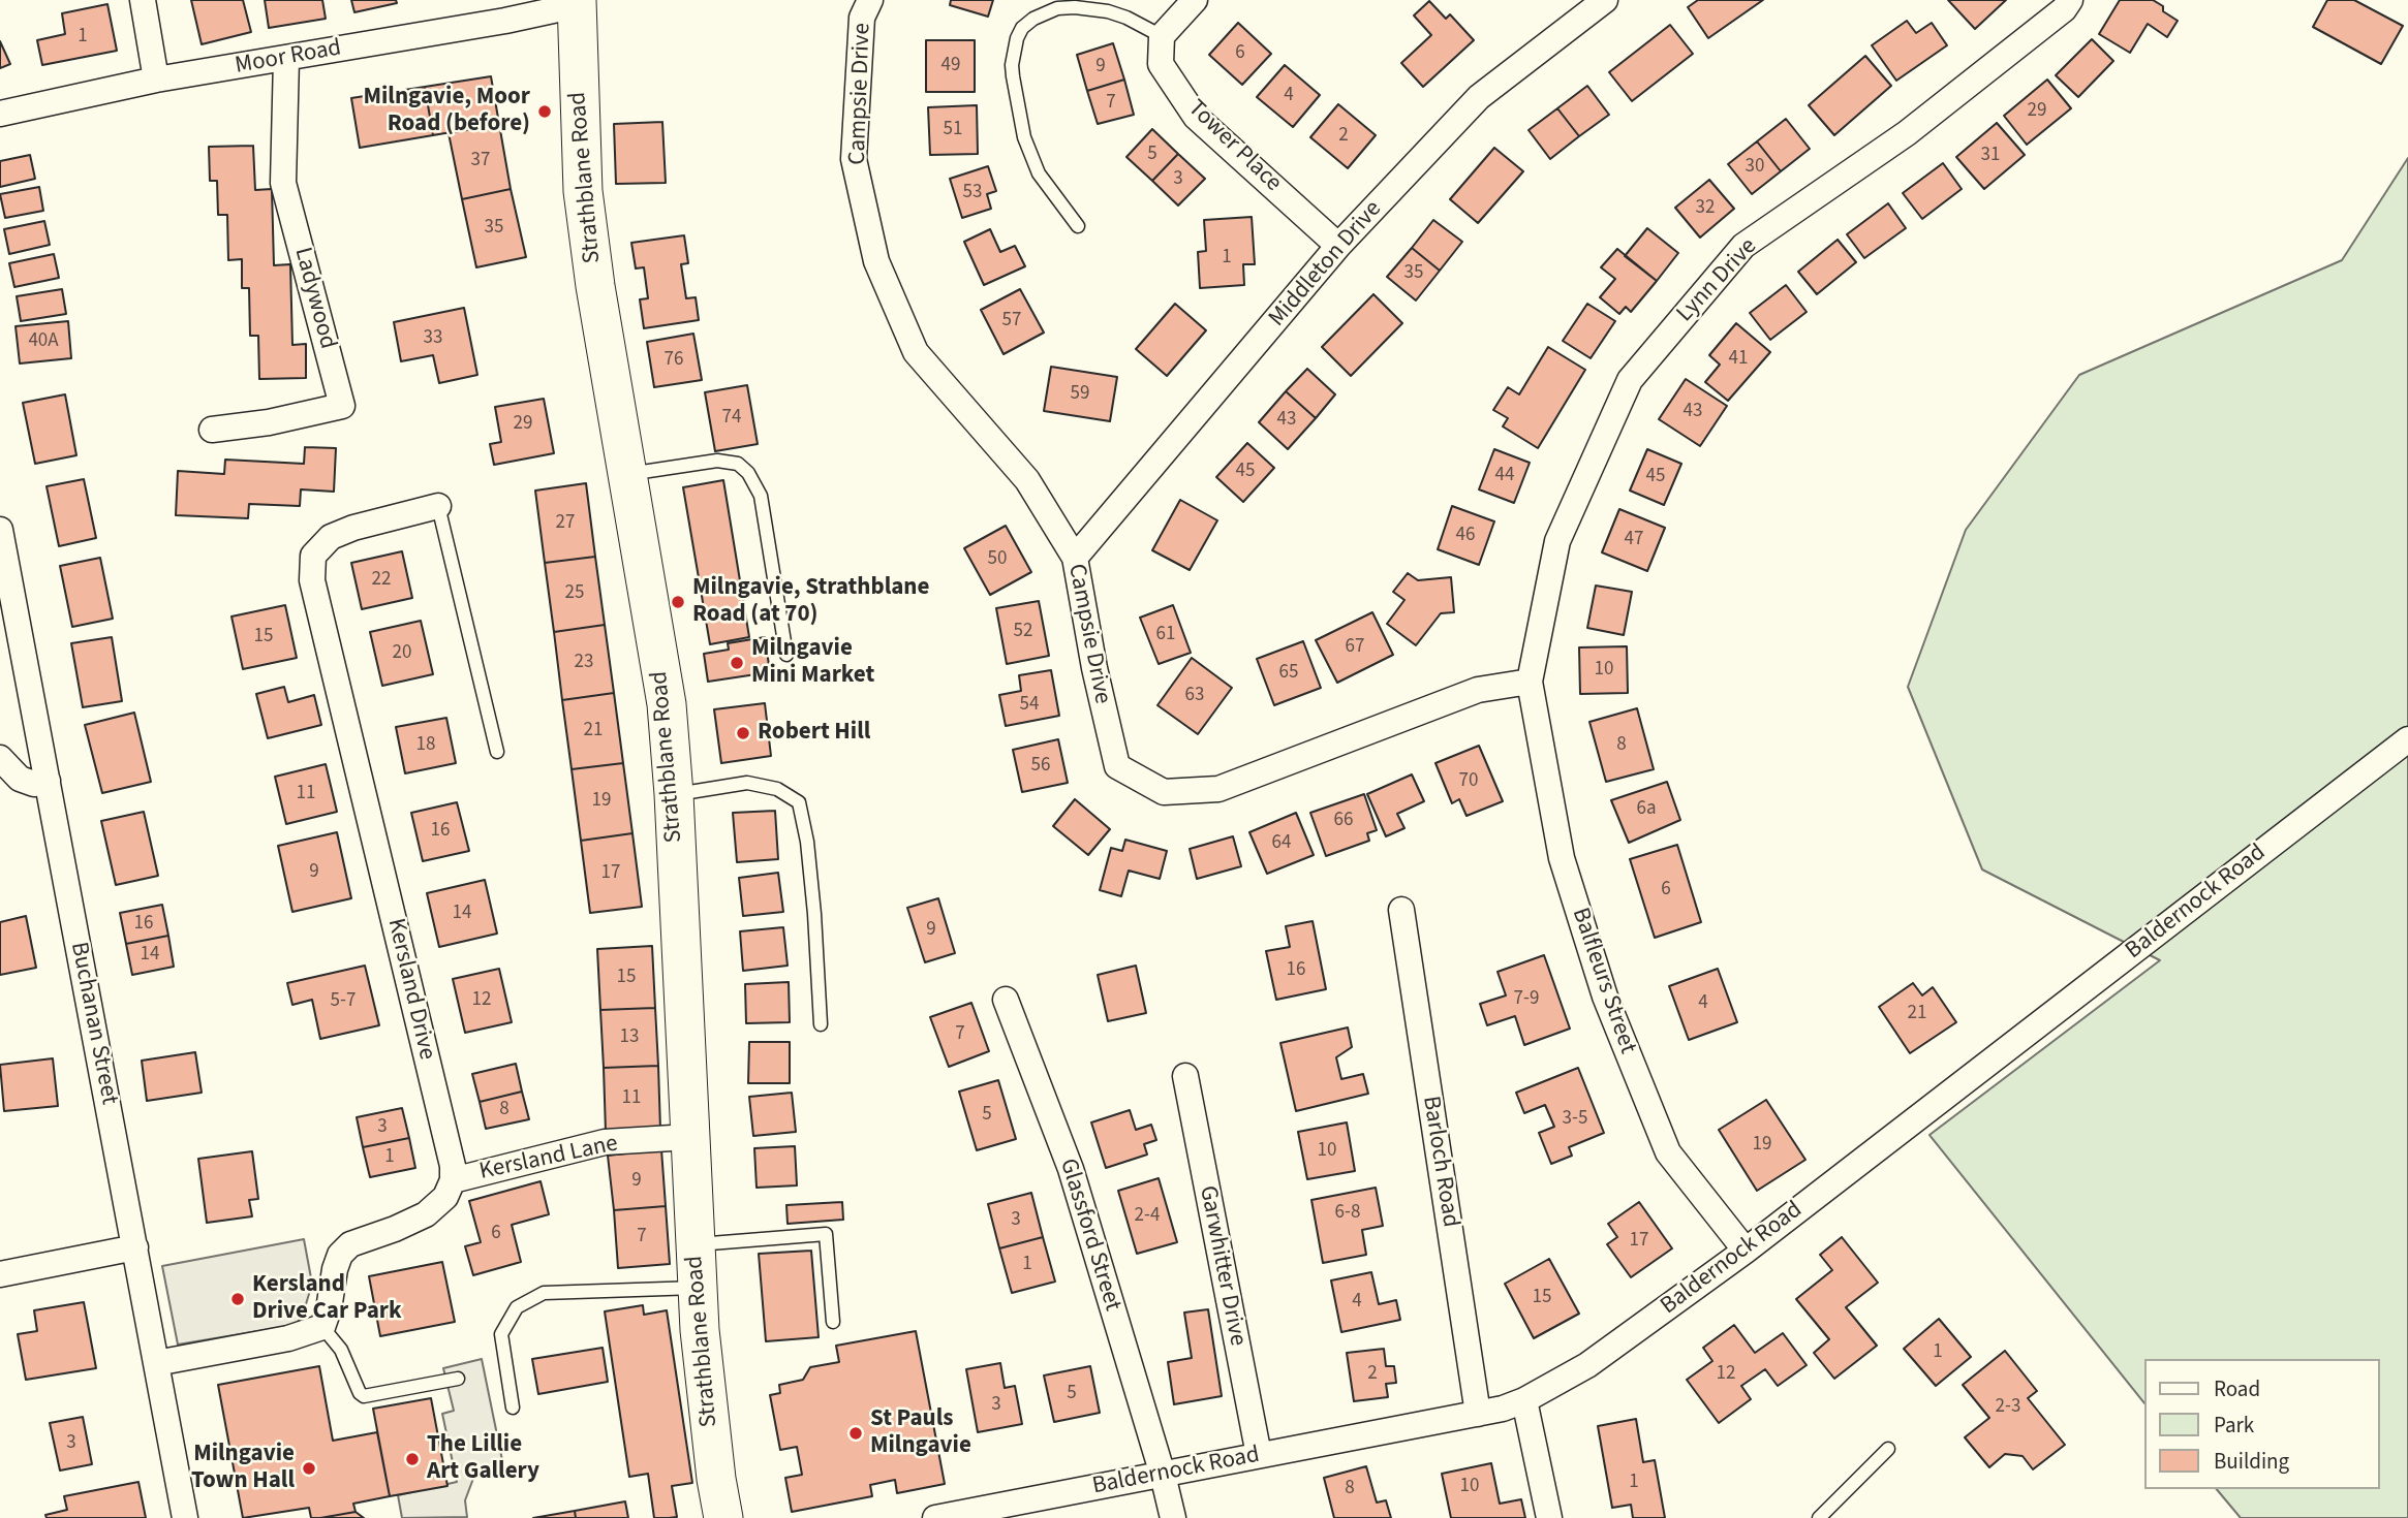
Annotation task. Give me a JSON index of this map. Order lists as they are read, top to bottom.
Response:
{
  "streets": {
    "main road": ["Strathblane Road"],
    "street": [
      "Moor Road",
      "Campsie Drive",
      "Tower Place",
      "Middleton Drive",
      "Lynn Drive",
      "Ladywood",
      "Baldernock Road",
      "Balfleurs Street",
      "Kersland Drive",
      "Buchanan Street",
      "Kersland Lane",
      "Barloch Road",
      "Glassford Street",
      "Garwhitter Drive"
    ]
  },
  "crossings": [
    ["Moor Road", "Strathblane Road"],
    ["Moor Road", "Ladywood"],
    ["Campsie Drive", "Middleton Drive"],
    ["Campsie Drive", "Lynn Drive"],
    ["Campsie Drive", "Balfleurs Street"],
    ["Tower Place", "Middleton Drive"],
    ["Strathblane Road", "Kersland Lane"],
    ["Lynn Drive", "Balfleurs Street"],
    ["Baldernock Road", "Balfleurs Street"],
    ["Baldernock Road", "Barloch Road"],
    ["Baldernock Road", "Glassford Street"],
    ["Baldernock Road", "Garwhitter Drive"],
    ["Kersland Drive", "Kersland Lane"]
  ],
  "places": [
    "Milngavie, Moor Road (before)",
    "Milngavie, Strathblane Road (at 70)",
    "Milngavie Mini Market",
    "Robert Hill",
    "Kersland Drive Car Park",
    "St Pauls Milngavie",
    "The Lillie Art Gallery",
    "Milngavie Town Hall"
  ],
  "house_numbers": [
    "1",
    "6",
    "49",
    "9",
    "4",
    "7",
    "29",
    "51",
    "2",
    "5",
    "31",
    "37",
    "30",
    "3",
    "53",
    "32",
    "35",
    "1",
    "35",
    "57",
    "33",
    "40A",
    "41",
    "76",
    "59",
    "43",
    "74",
    "43",
    "29",
    "45",
    "44",
    "45",
    "27",
    "46",
    "47",
    "50",
    "22",
    "25",
    "52",
    "61",
    "15",
    "67",
    "20",
    "23",
    "10",
    "65",
    "63",
    "54",
    "21",
    "18",
    "8",
    "56",
    "70",
    "11",
    "19",
    "6a",
    "66",
    "16",
    "64",
    "9",
    "17",
    "6",
    "14",
    "16",
    "9",
    "14",
    "16",
    "15",
    "7-9",
    "12",
    "5-7",
    "4",
    "21",
    "7",
    "13",
    "11",
    "8",
    "5",
    "3-5",
    "3",
    "19",
    "10",
    "1",
    "9",
    "6-8",
    "2-4",
    "3",
    "6",
    "7",
    "17",
    "1",
    "15",
    "4",
    "1",
    "2",
    "12",
    "5",
    "3",
    "2-3",
    "3",
    "1",
    "10",
    "8"
  ],
  "legend": ["Road", "Park", "Building"]
}
